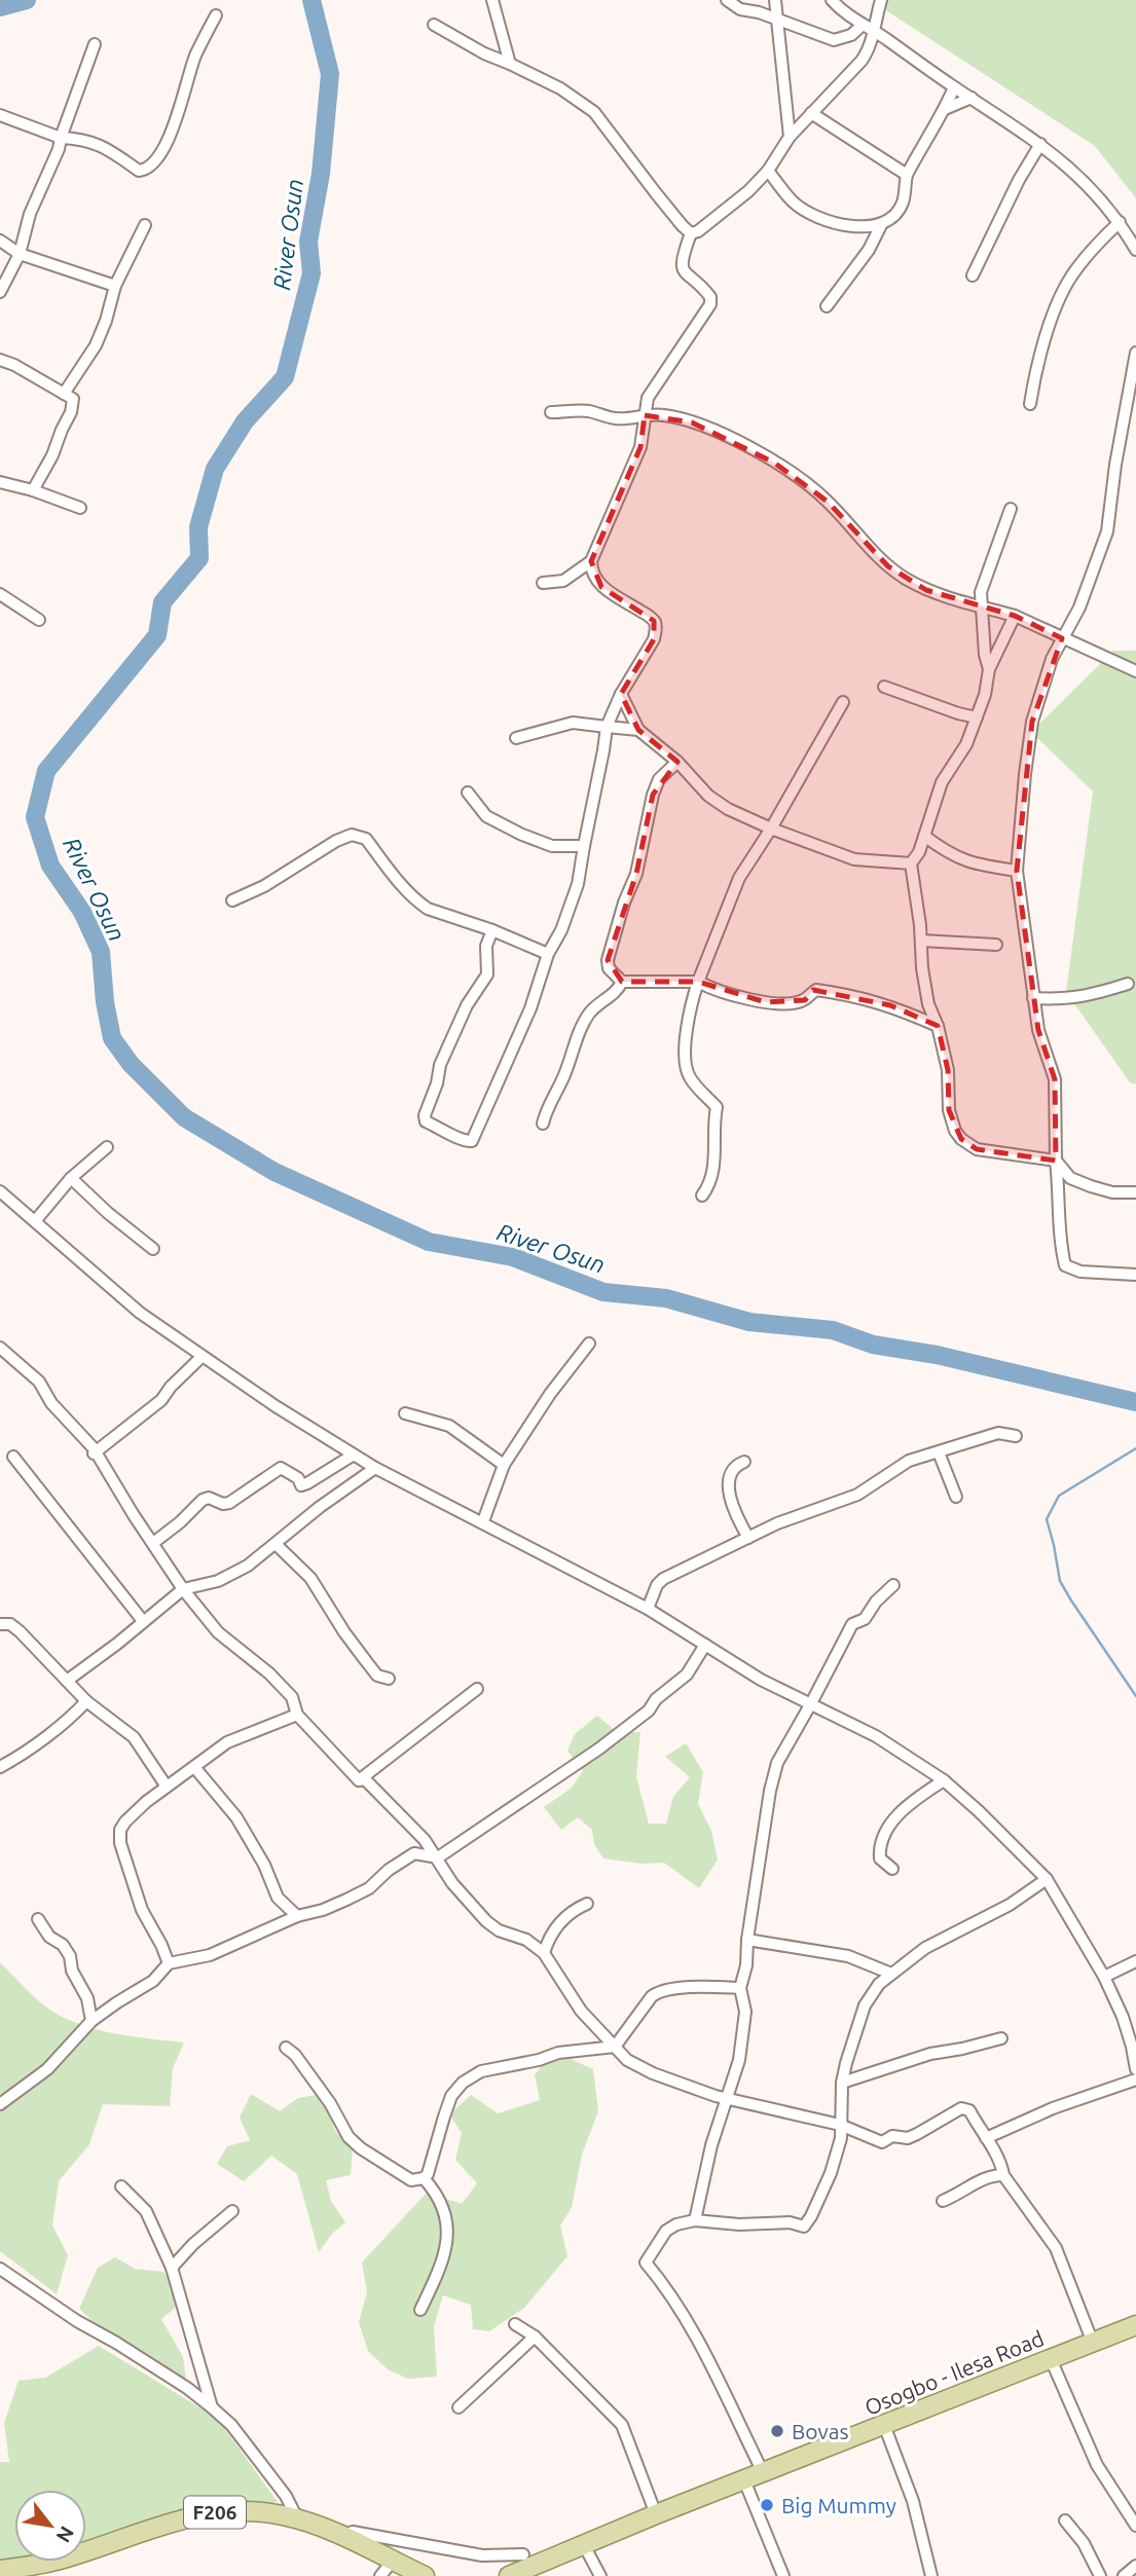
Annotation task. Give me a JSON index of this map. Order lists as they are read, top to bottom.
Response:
{
  "streets": {
    "main road": ["Osogbo - Ilesa Road", "F206"]
  },
  "water": ["River Osun"],
  "places": ["Bovas", "Big Mummy"],
  "north": "bottom right"
}
